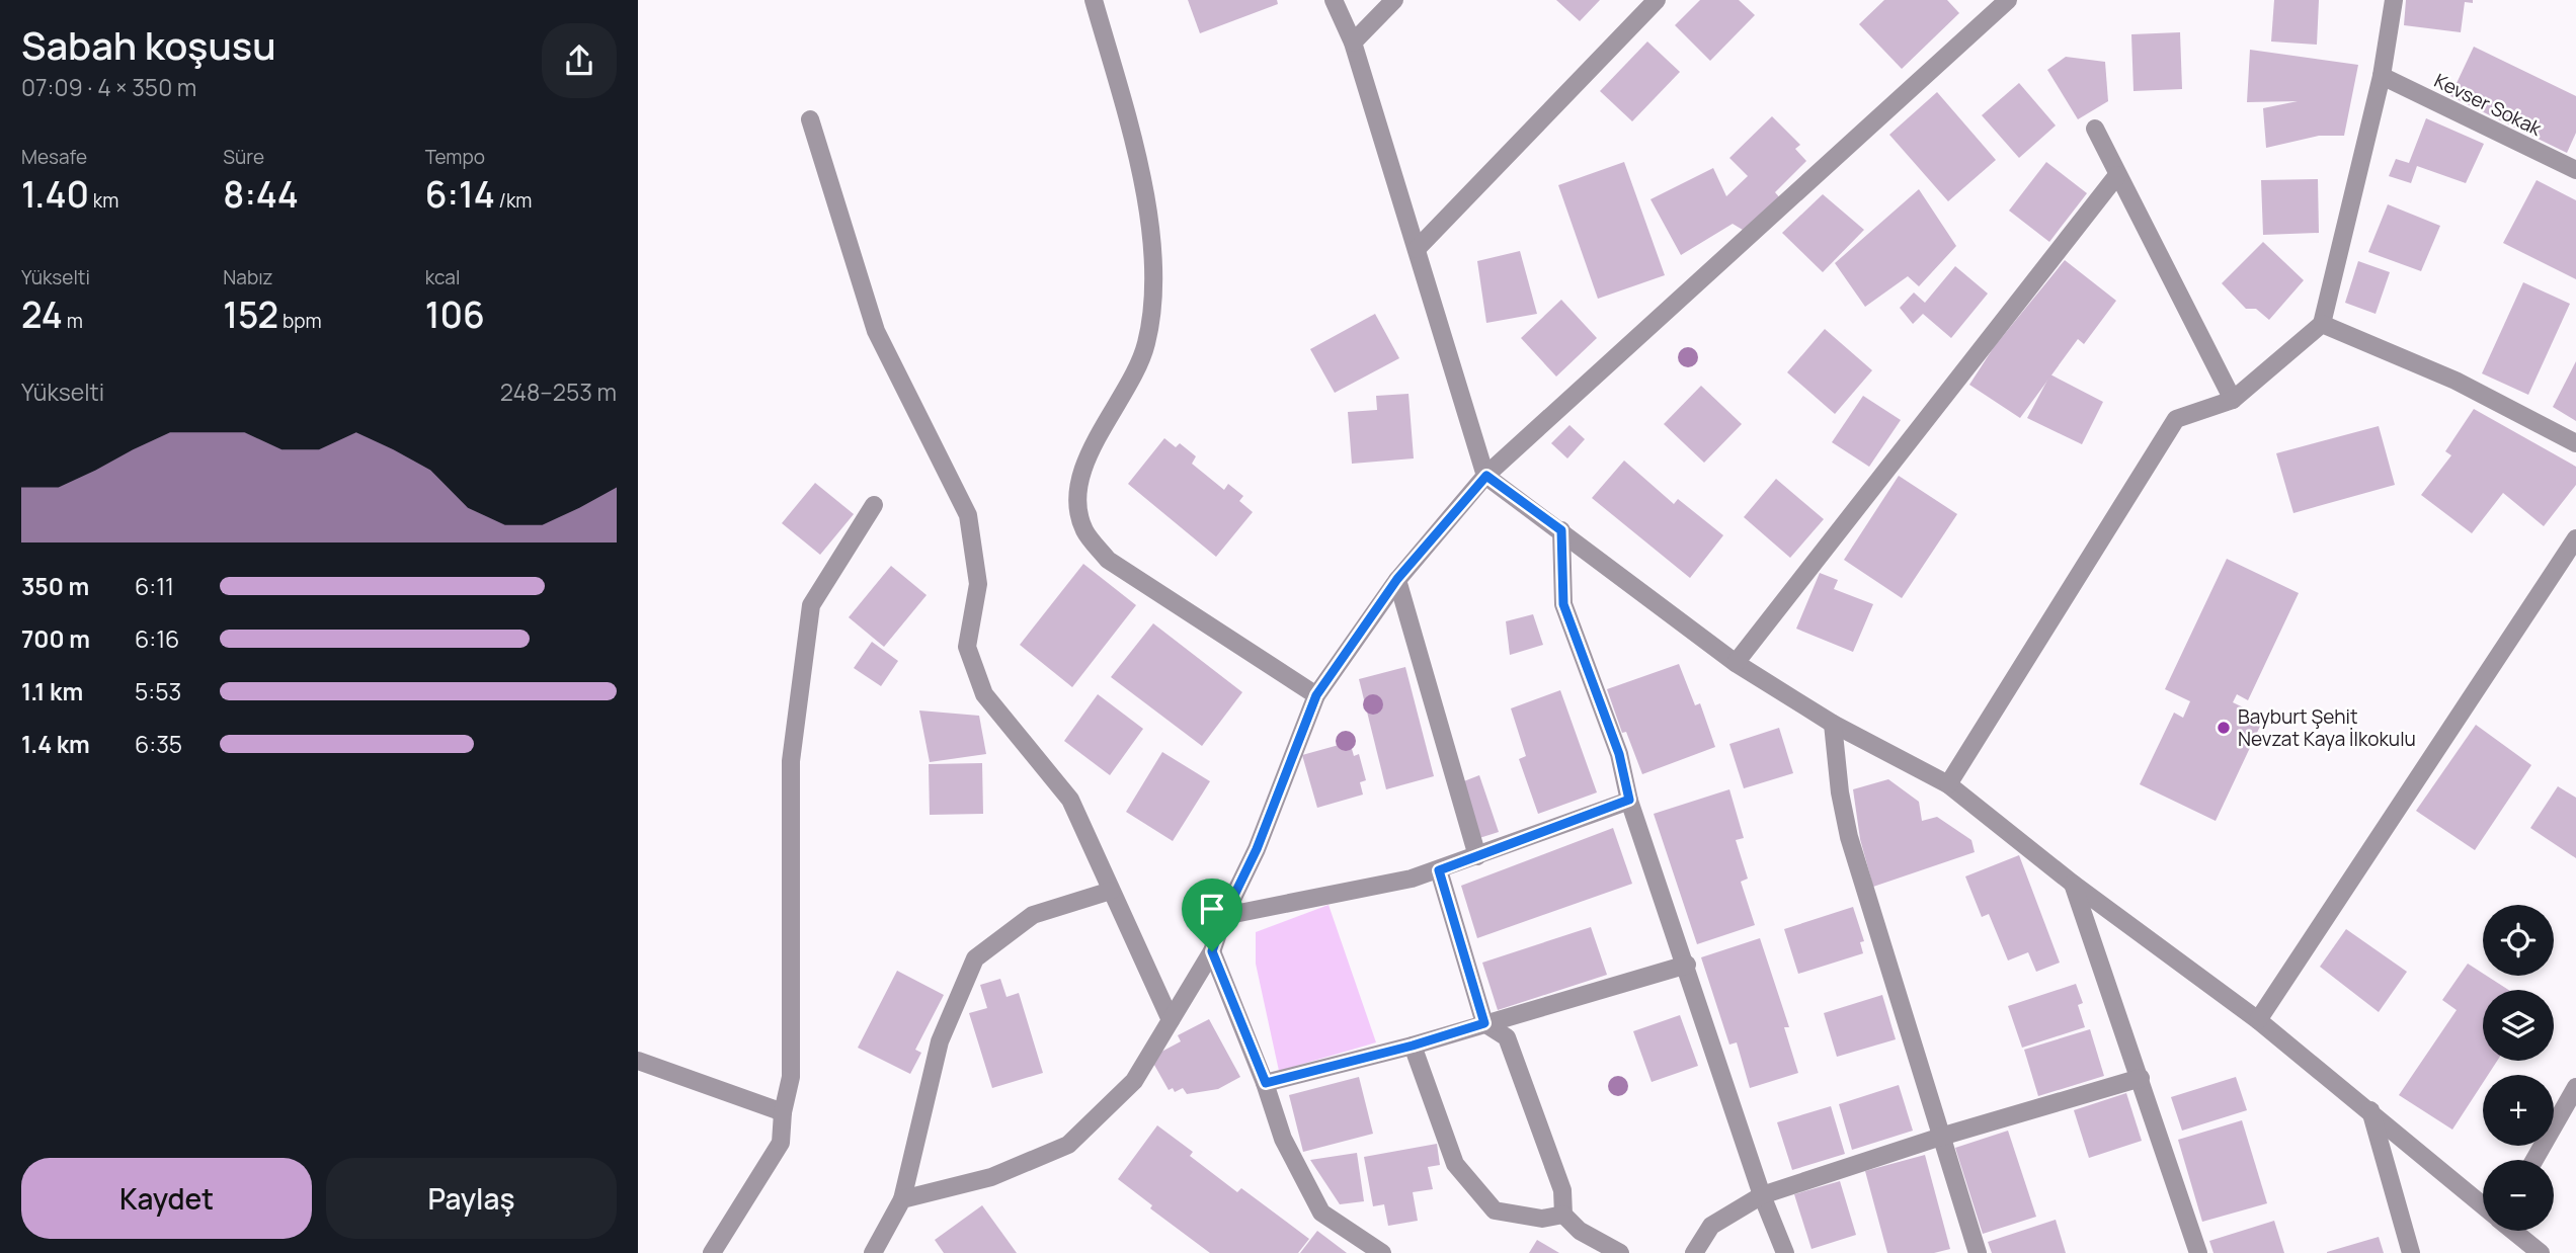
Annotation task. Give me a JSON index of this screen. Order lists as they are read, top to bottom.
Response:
{
  "streets": {
    "street": ["Kevser Sokak"]
  },
  "places": ["Bayburt Şehit Nevzat Kaya İlkokulu"],
  "page": {
    "heading": ["Sabah koşusu", "07:09 · 4 × 350 m"],
    "stats": [
      ["Mesafe", "1.40 km"],
      ["Süre", "8:44"],
      ["Tempo", "6:14 /km"],
      ["Yükselti", "24 m"],
      ["Nabız", "152 bpm"],
      ["kcal", "106"]
    ],
    "chart": ["Yükselti", "248–253 m"],
    "list": [
      {
        "name": "350 m",
        "note": "6:11"
      },
      {
        "name": "700 m",
        "note": "6:16"
      },
      {
        "name": "1.1 km",
        "note": "5:53"
      },
      {
        "name": "1.4 km",
        "note": "6:35"
      }
    ],
    "map_buttons": ["+", "−"],
    "buttons": ["Kaydet", "Paylaş"]
  }
}
